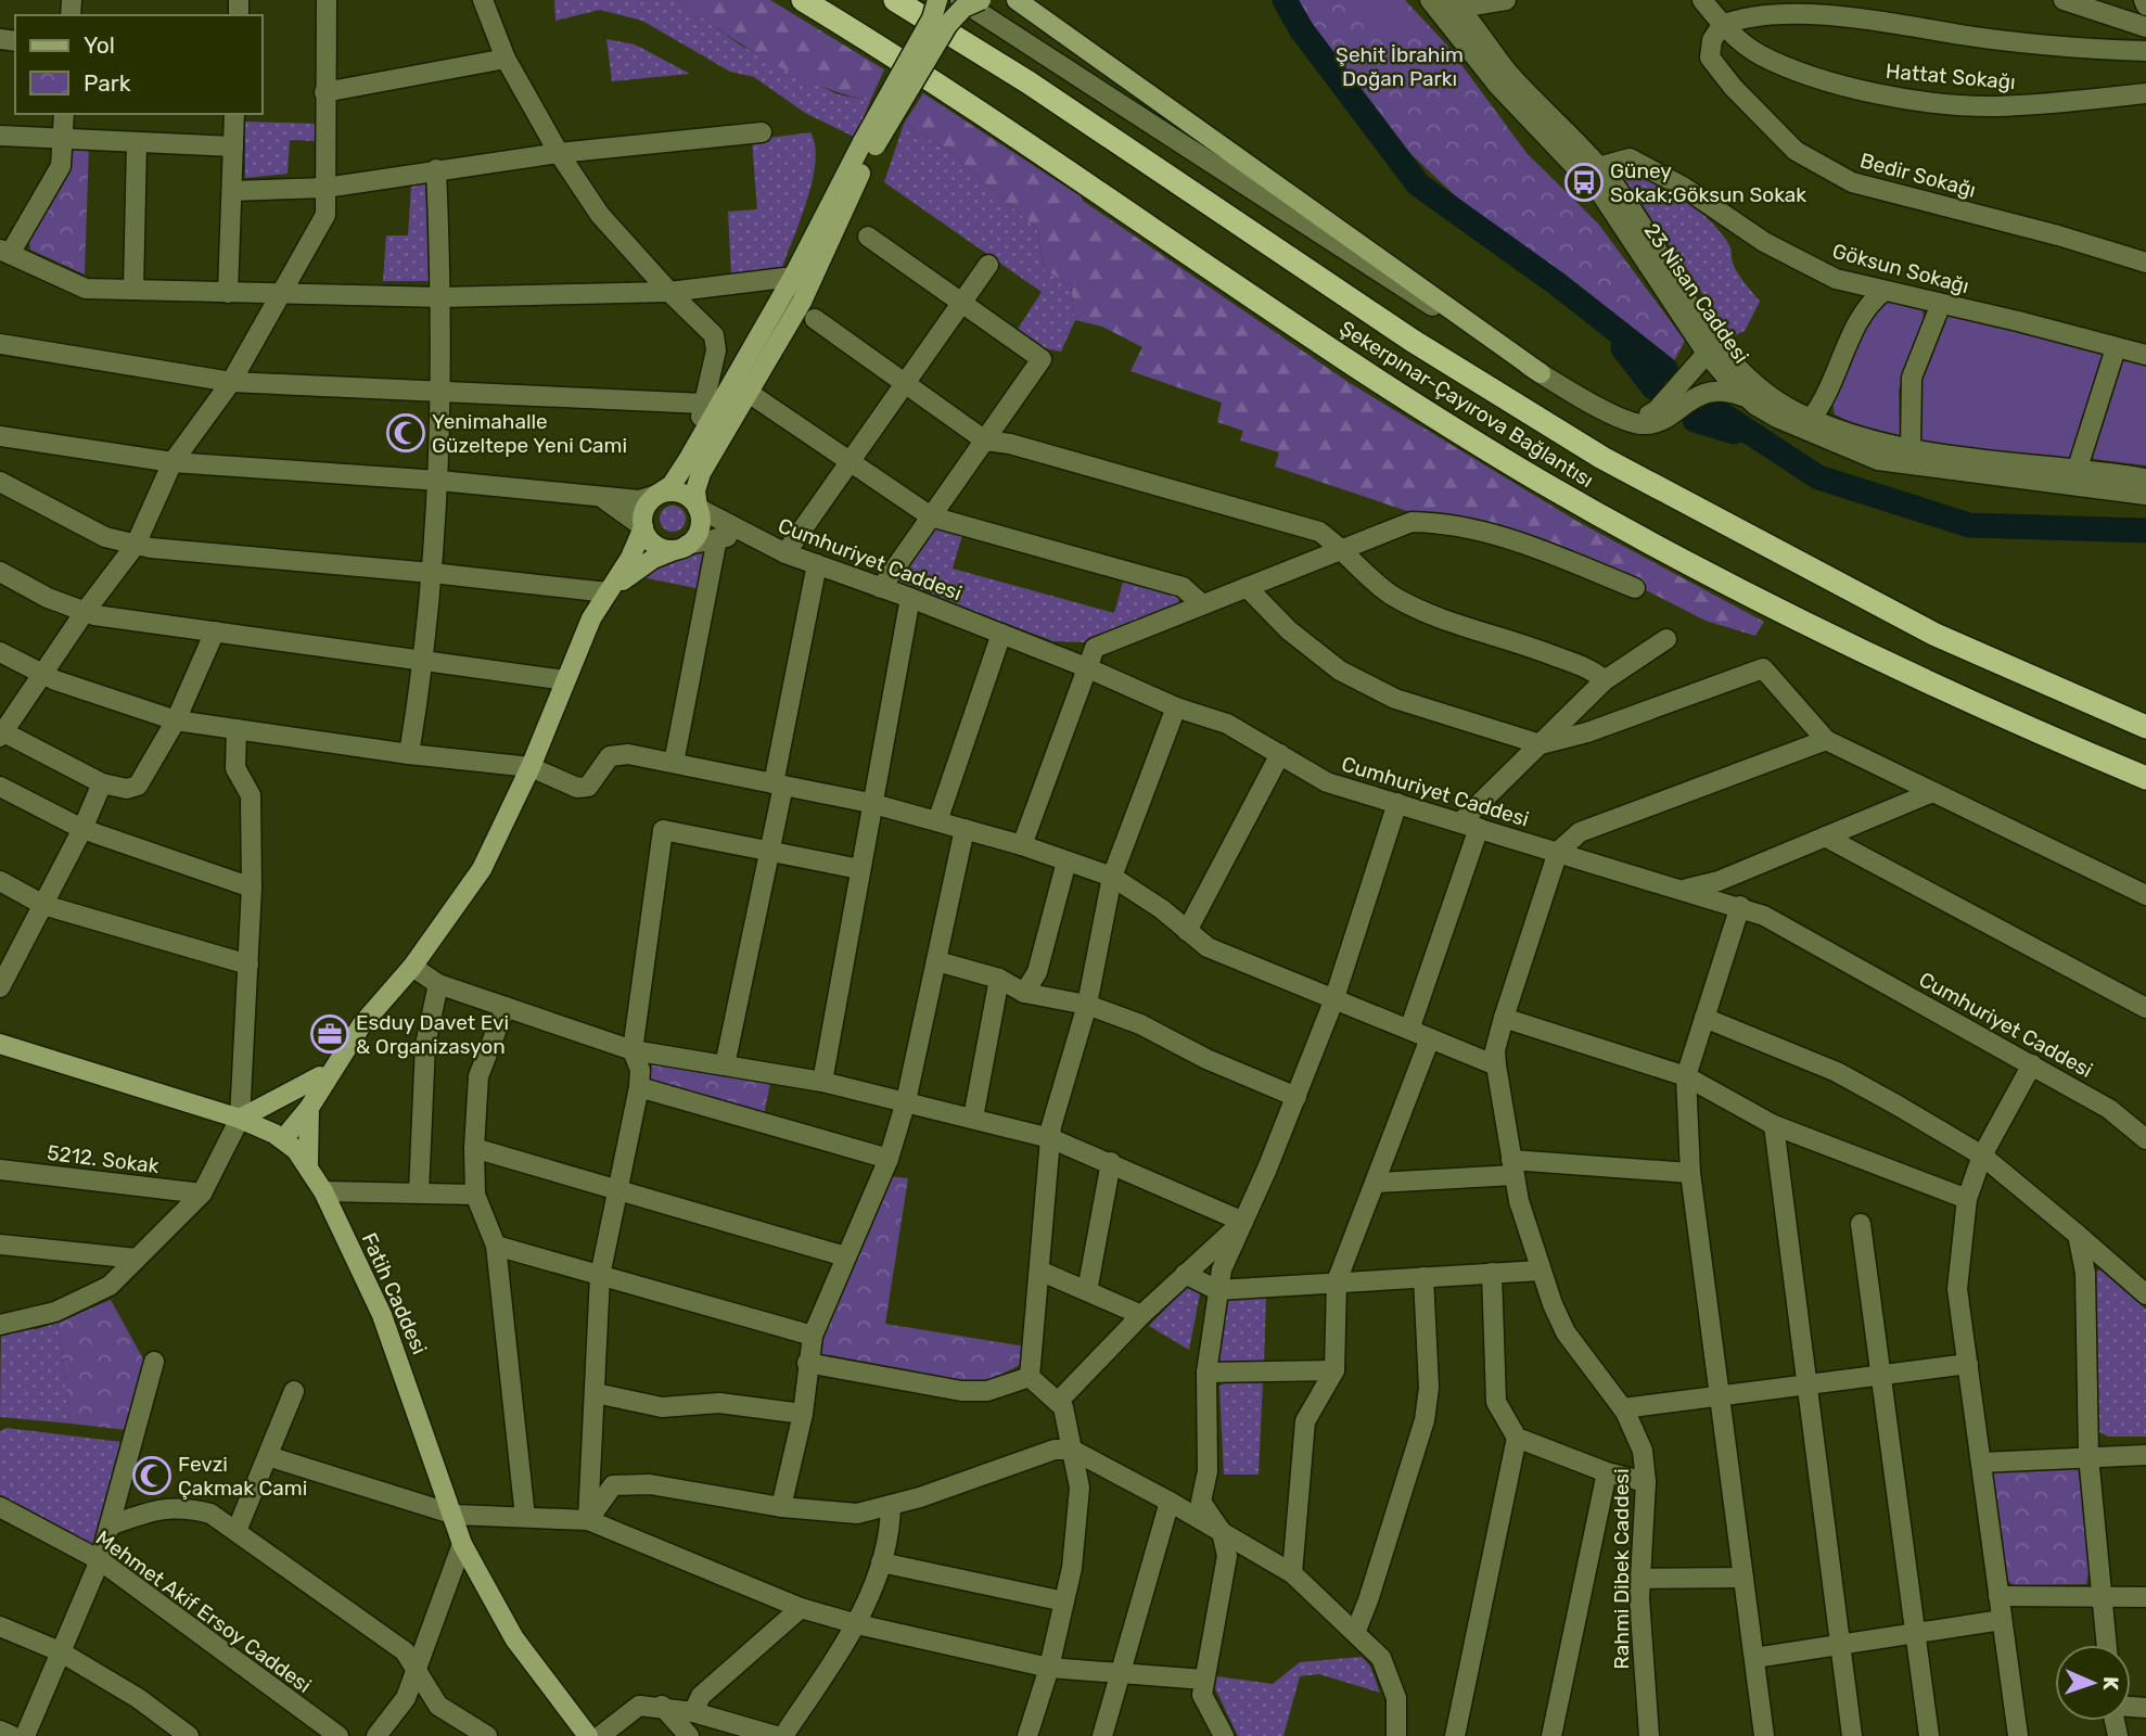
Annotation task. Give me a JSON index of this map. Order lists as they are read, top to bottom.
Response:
{
  "streets": {
    "highway": ["Şekerpınar-Çayırova Bağlantısı"],
    "main road": ["Fatih Caddesi"],
    "street": [
      "Hattat Sokağı",
      "Bedir Sokağı",
      "Göksun Sokağı",
      "23 Nisan Caddesi",
      "Cumhuriyet Caddesi",
      "5212. Sokak",
      "Rahmi Dibek Caddesi",
      "Mehmet Akif Ersoy Caddesi"
    ]
  },
  "crossings": [
    ["Hattat Sokağı", "Bedir Sokağı"],
    ["Göksun Sokağı", "23 Nisan Caddesi"],
    ["Cumhuriyet Caddesi", "Rahmi Dibek Caddesi"]
  ],
  "parks": ["Şehit İbrahim Doğan Parkı"],
  "places": {
    "bus stop": ["Güney Sokak;Göksun Sokak"],
    "mosque": ["Yenimahalle Güzeltepe Yeni Cami", "Fevzi Çakmak Cami"],
    "office": ["Esduy Davet Evi & Organizasyon"]
  },
  "legend": ["Yol", "Park"],
  "north": "right"
}
